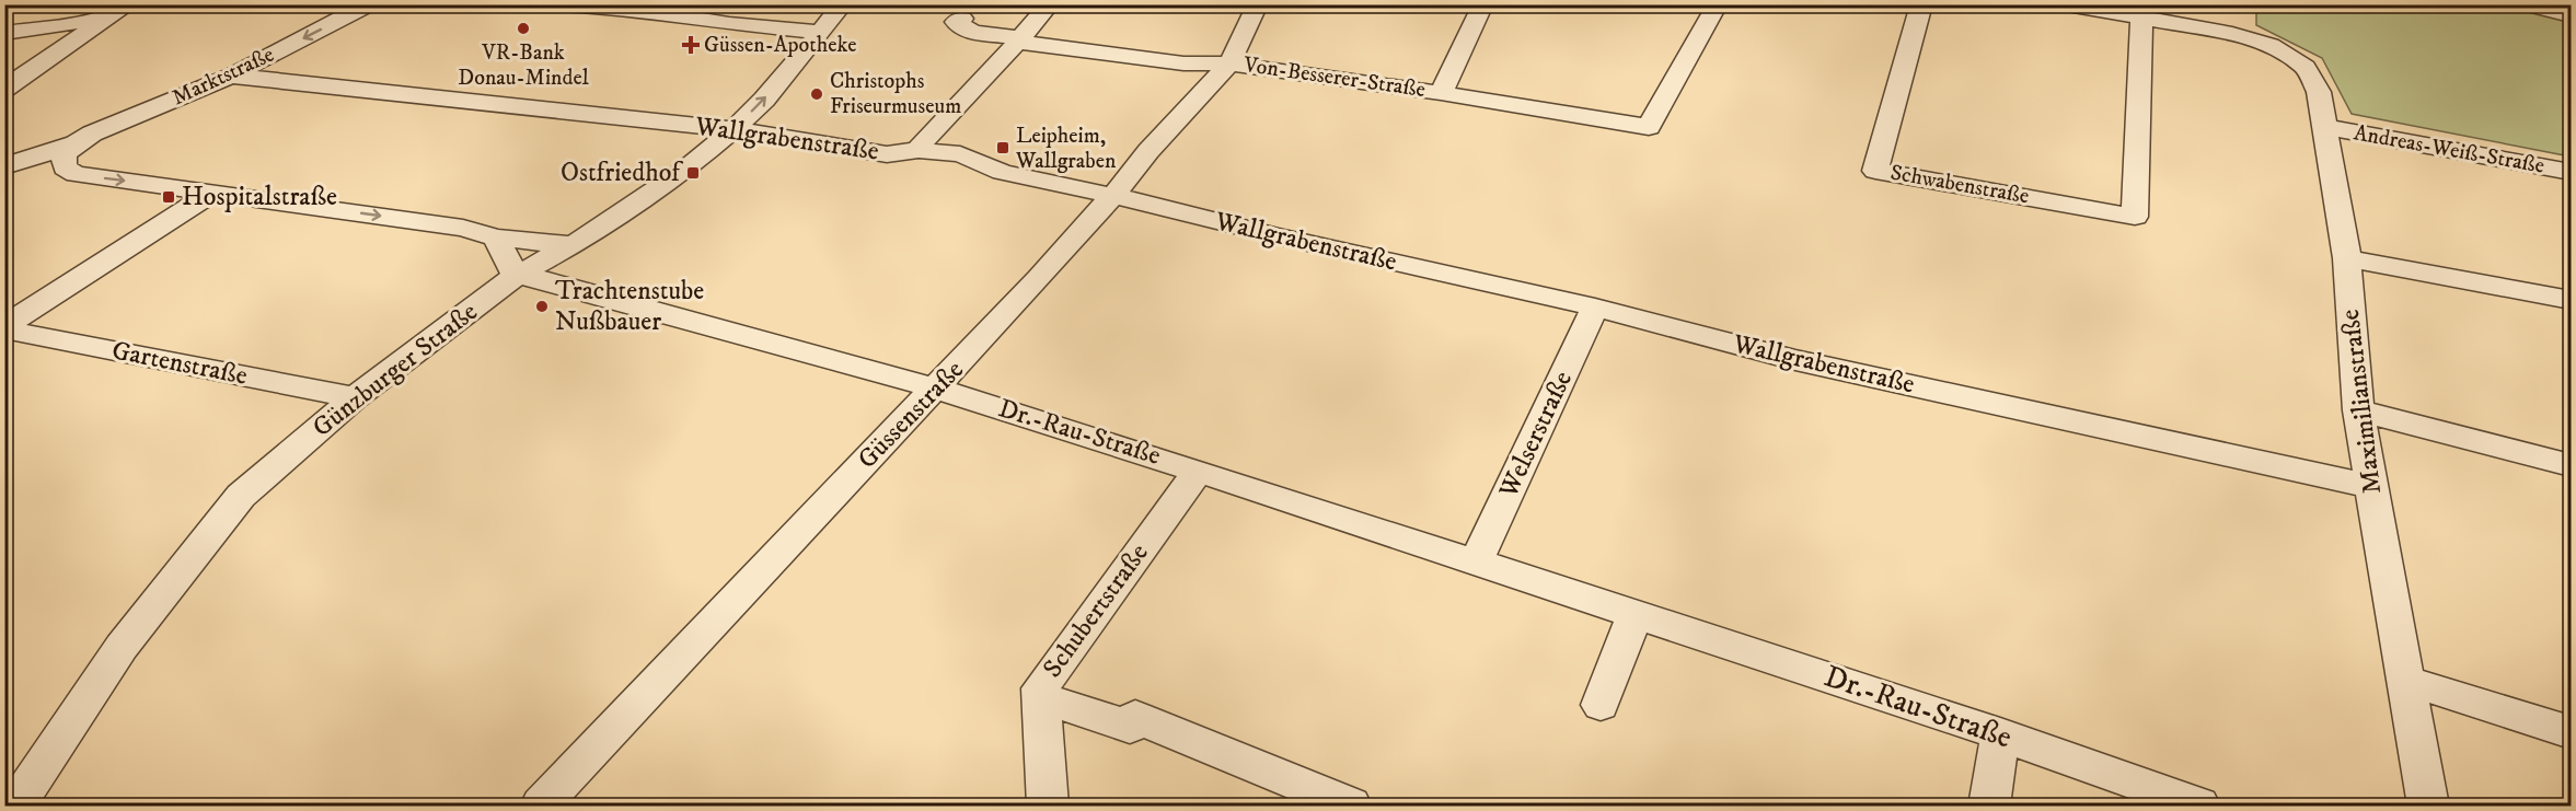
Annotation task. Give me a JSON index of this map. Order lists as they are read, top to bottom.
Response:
{
  "streets": {
    "street": [
      "Marktstraße",
      "Von-Besserer-Straße",
      "Wallgrabenstraße",
      "Andreas-Weiß-Straße",
      "Schwabenstraße",
      "Gartenstraße",
      "Günzburger Straße",
      "Maximilianstraße",
      "Güssenstraße",
      "Dr.-Rau-Straße",
      "Welserstraße",
      "Schubertstraße"
    ]
  },
  "crossings": [
    ["Marktstraße", "Wallgrabenstraße"],
    ["Von-Besserer-Straße", "Güssenstraße"],
    ["Wallgrabenstraße", "Günzburger Straße"],
    ["Wallgrabenstraße", "Maximilianstraße"],
    ["Wallgrabenstraße", "Güssenstraße"],
    ["Wallgrabenstraße", "Welserstraße"],
    ["Andreas-Weiß-Straße", "Maximilianstraße"],
    ["Schwabenstraße", "Maximilianstraße"],
    ["Gartenstraße", "Günzburger Straße"],
    ["Günzburger Straße", "Dr.-Rau-Straße"],
    ["Güssenstraße", "Dr.-Rau-Straße"],
    ["Dr.-Rau-Straße", "Welserstraße"],
    ["Dr.-Rau-Straße", "Schubertstraße"]
  ],
  "one_way": ["Marktstraße"],
  "places": {
    "other": ["VR-Bank Donau-Mindel", "Christophs Friseurmuseum", "Trachtenstube Nußbauer"],
    "health": ["Güssen-Apotheke"],
    "transit": ["Leipheim, Wallgraben", "Ostfriedhof", "Hospitalstraße"]
  }
}
